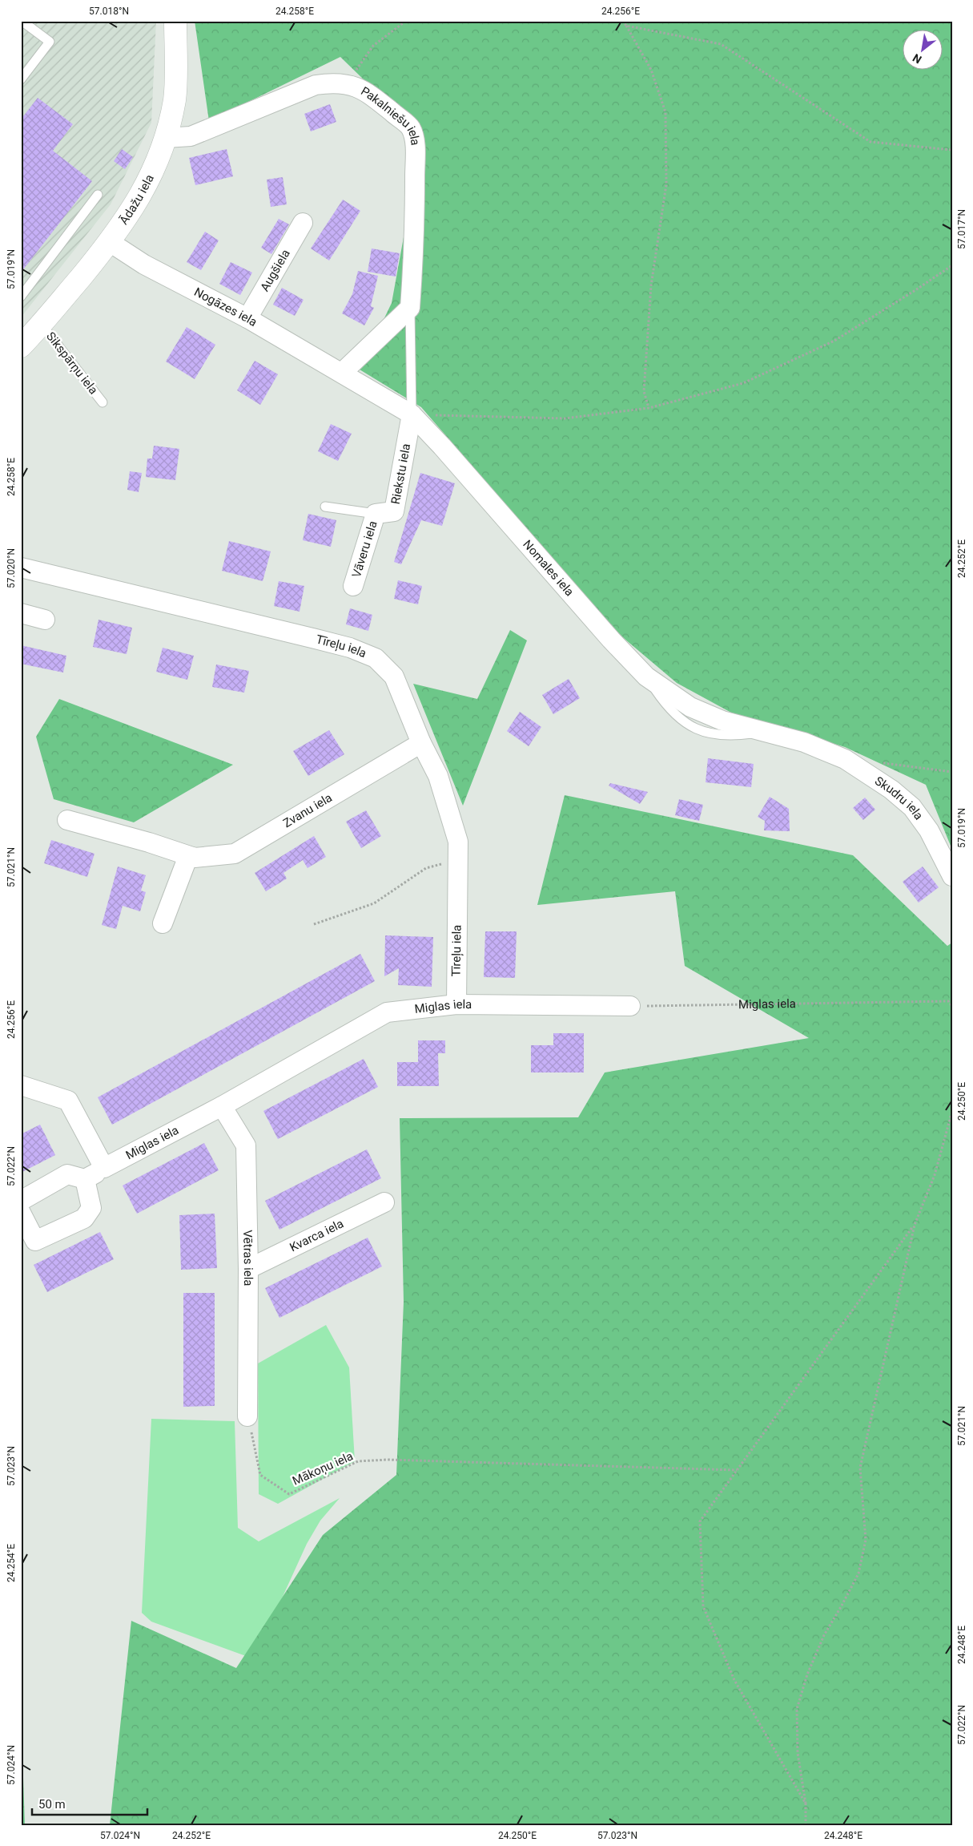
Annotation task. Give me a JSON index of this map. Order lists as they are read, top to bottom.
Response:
{
  "streets": {
    "street": [
      "Pakalniešu iela",
      "Ādažu iela",
      "Augšiela",
      "Nogāzes iela",
      "Riekstu iela",
      "Vāveru iela",
      "Nomales iela",
      "Tīreļu iela",
      "Skudru iela",
      "Zvanu iela",
      "Miglas iela",
      "Kvarca iela",
      "Vētras iela"
    ],
    "lane": ["Sikspārņu iela"],
    "path": ["Mākoņu iela"]
  },
  "crossings": [
    ["Pakalniešu iela", "Ādažu iela"],
    ["Ādažu iela", "Nogāzes iela"],
    ["Ādažu iela", "Sikspārņu iela"],
    ["Augšiela", "Nogāzes iela"],
    ["Nogāzes iela", "Nomales iela"],
    ["Riekstu iela", "Vāveru iela"],
    ["Riekstu iela", "Nomales iela"],
    ["Nomales iela", "Skudru iela"],
    ["Tīreļu iela", "Zvanu iela"],
    ["Tīreļu iela", "Miglas iela"],
    ["Miglas iela", "Vētras iela"],
    ["Kvarca iela", "Vētras iela"],
    ["Vētras iela", "Mākoņu iela"]
  ],
  "scale_bar": "50 m",
  "north": "bottom left",
  "coordinates": [
    "57.018°N",
    "24.258°E",
    "24.256°E",
    "57.017°N",
    "57.019°N",
    "24.252°E",
    "57.020°N",
    "57.021°N",
    "24.250°E",
    "57.022°N",
    "57.023°N",
    "24.254°E",
    "24.248°E",
    "57.024°N"
  ]
}
